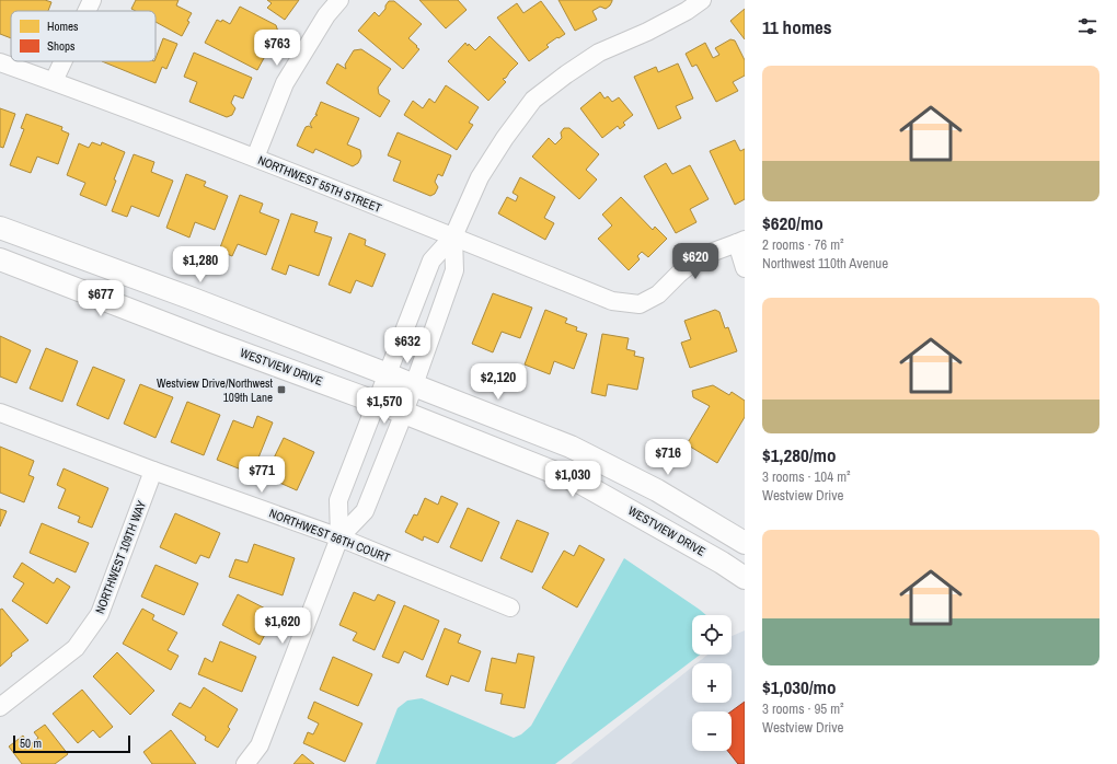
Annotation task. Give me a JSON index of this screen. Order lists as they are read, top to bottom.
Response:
{
  "streets": {
    "street": [
      "NORTHWEST 55TH STREET",
      "WESTVIEW DRIVE",
      "NORTHWEST 56TH COURT",
      "NORTHWEST 109TH WAY"
    ]
  },
  "crossings": [
    ["NORTHWEST 56TH COURT", "NORTHWEST 109TH WAY"]
  ],
  "places": {
    "transit": ["Westview Drive/Northwest 109th Lane"]
  },
  "legend": ["Homes", "Shops"],
  "scale_bar": "50 m",
  "page": {
    "heading": "11 homes",
    "price": [
      "$763",
      "$620",
      "$1,280",
      "$677",
      "$632",
      "$2,120",
      "$1,570",
      "$716",
      "$771",
      "$1,030",
      "$1,620"
    ],
    "list": [
      {
        "name": "$620/mo",
        "note": "2 rooms · 76 m² · Northwest 110th Avenue"
      },
      {
        "name": "$1,280/mo",
        "note": "3 rooms · 104 m² · Westview Drive"
      },
      {
        "name": "$1,030/mo",
        "note": "3 rooms · 95 m² · Westview Drive"
      }
    ],
    "map_buttons": ["+", "−"],
    "scale": "50 m"
  }
}
